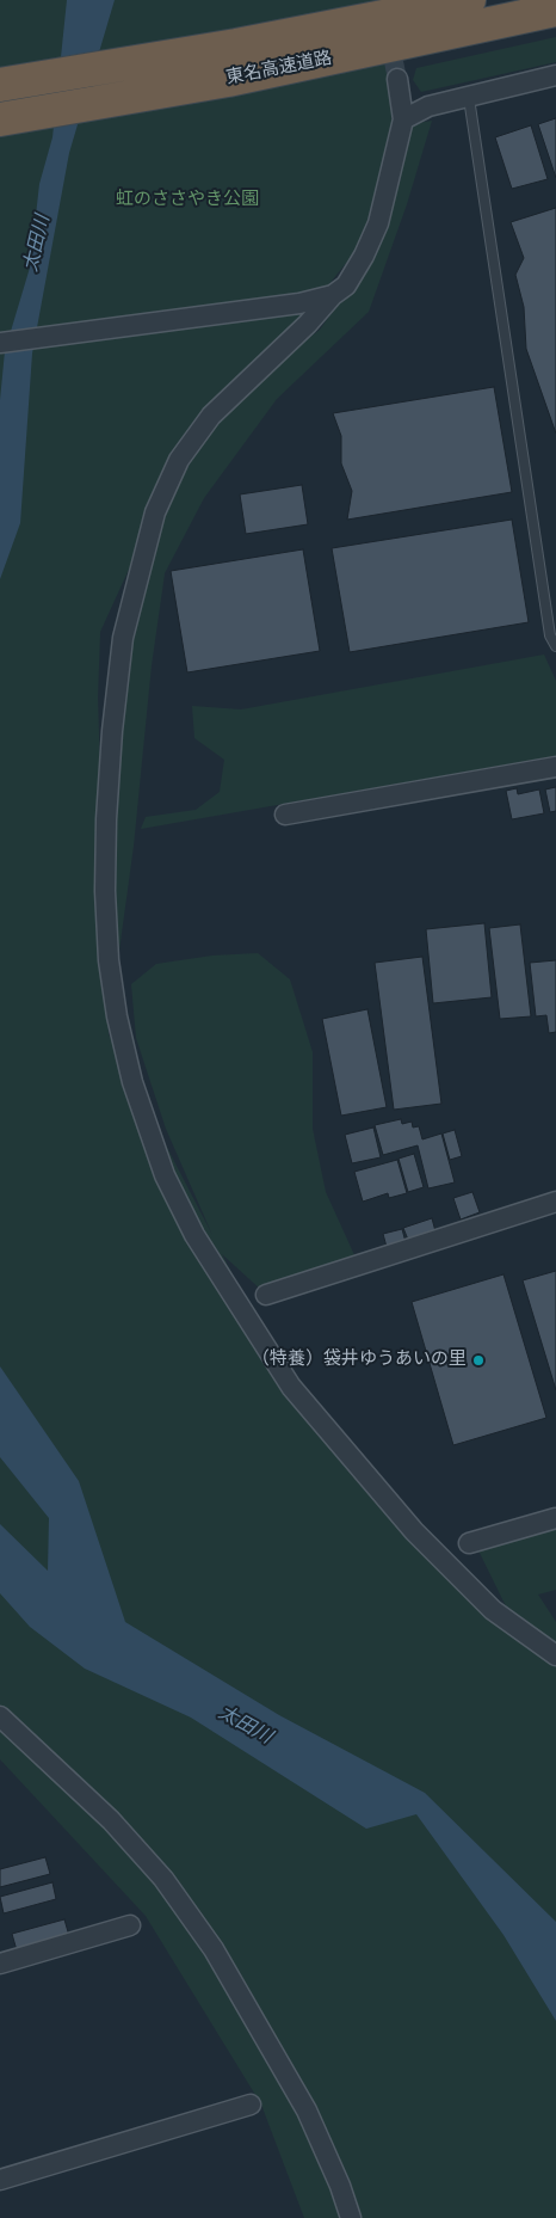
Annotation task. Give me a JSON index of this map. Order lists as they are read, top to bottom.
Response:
{
  "streets": {
    "highway": ["東名高速道路"]
  },
  "water": ["太田川"],
  "parks": ["虹のささやき公園"],
  "places": ["（特養）袋井ゆうあいの里"]
}
